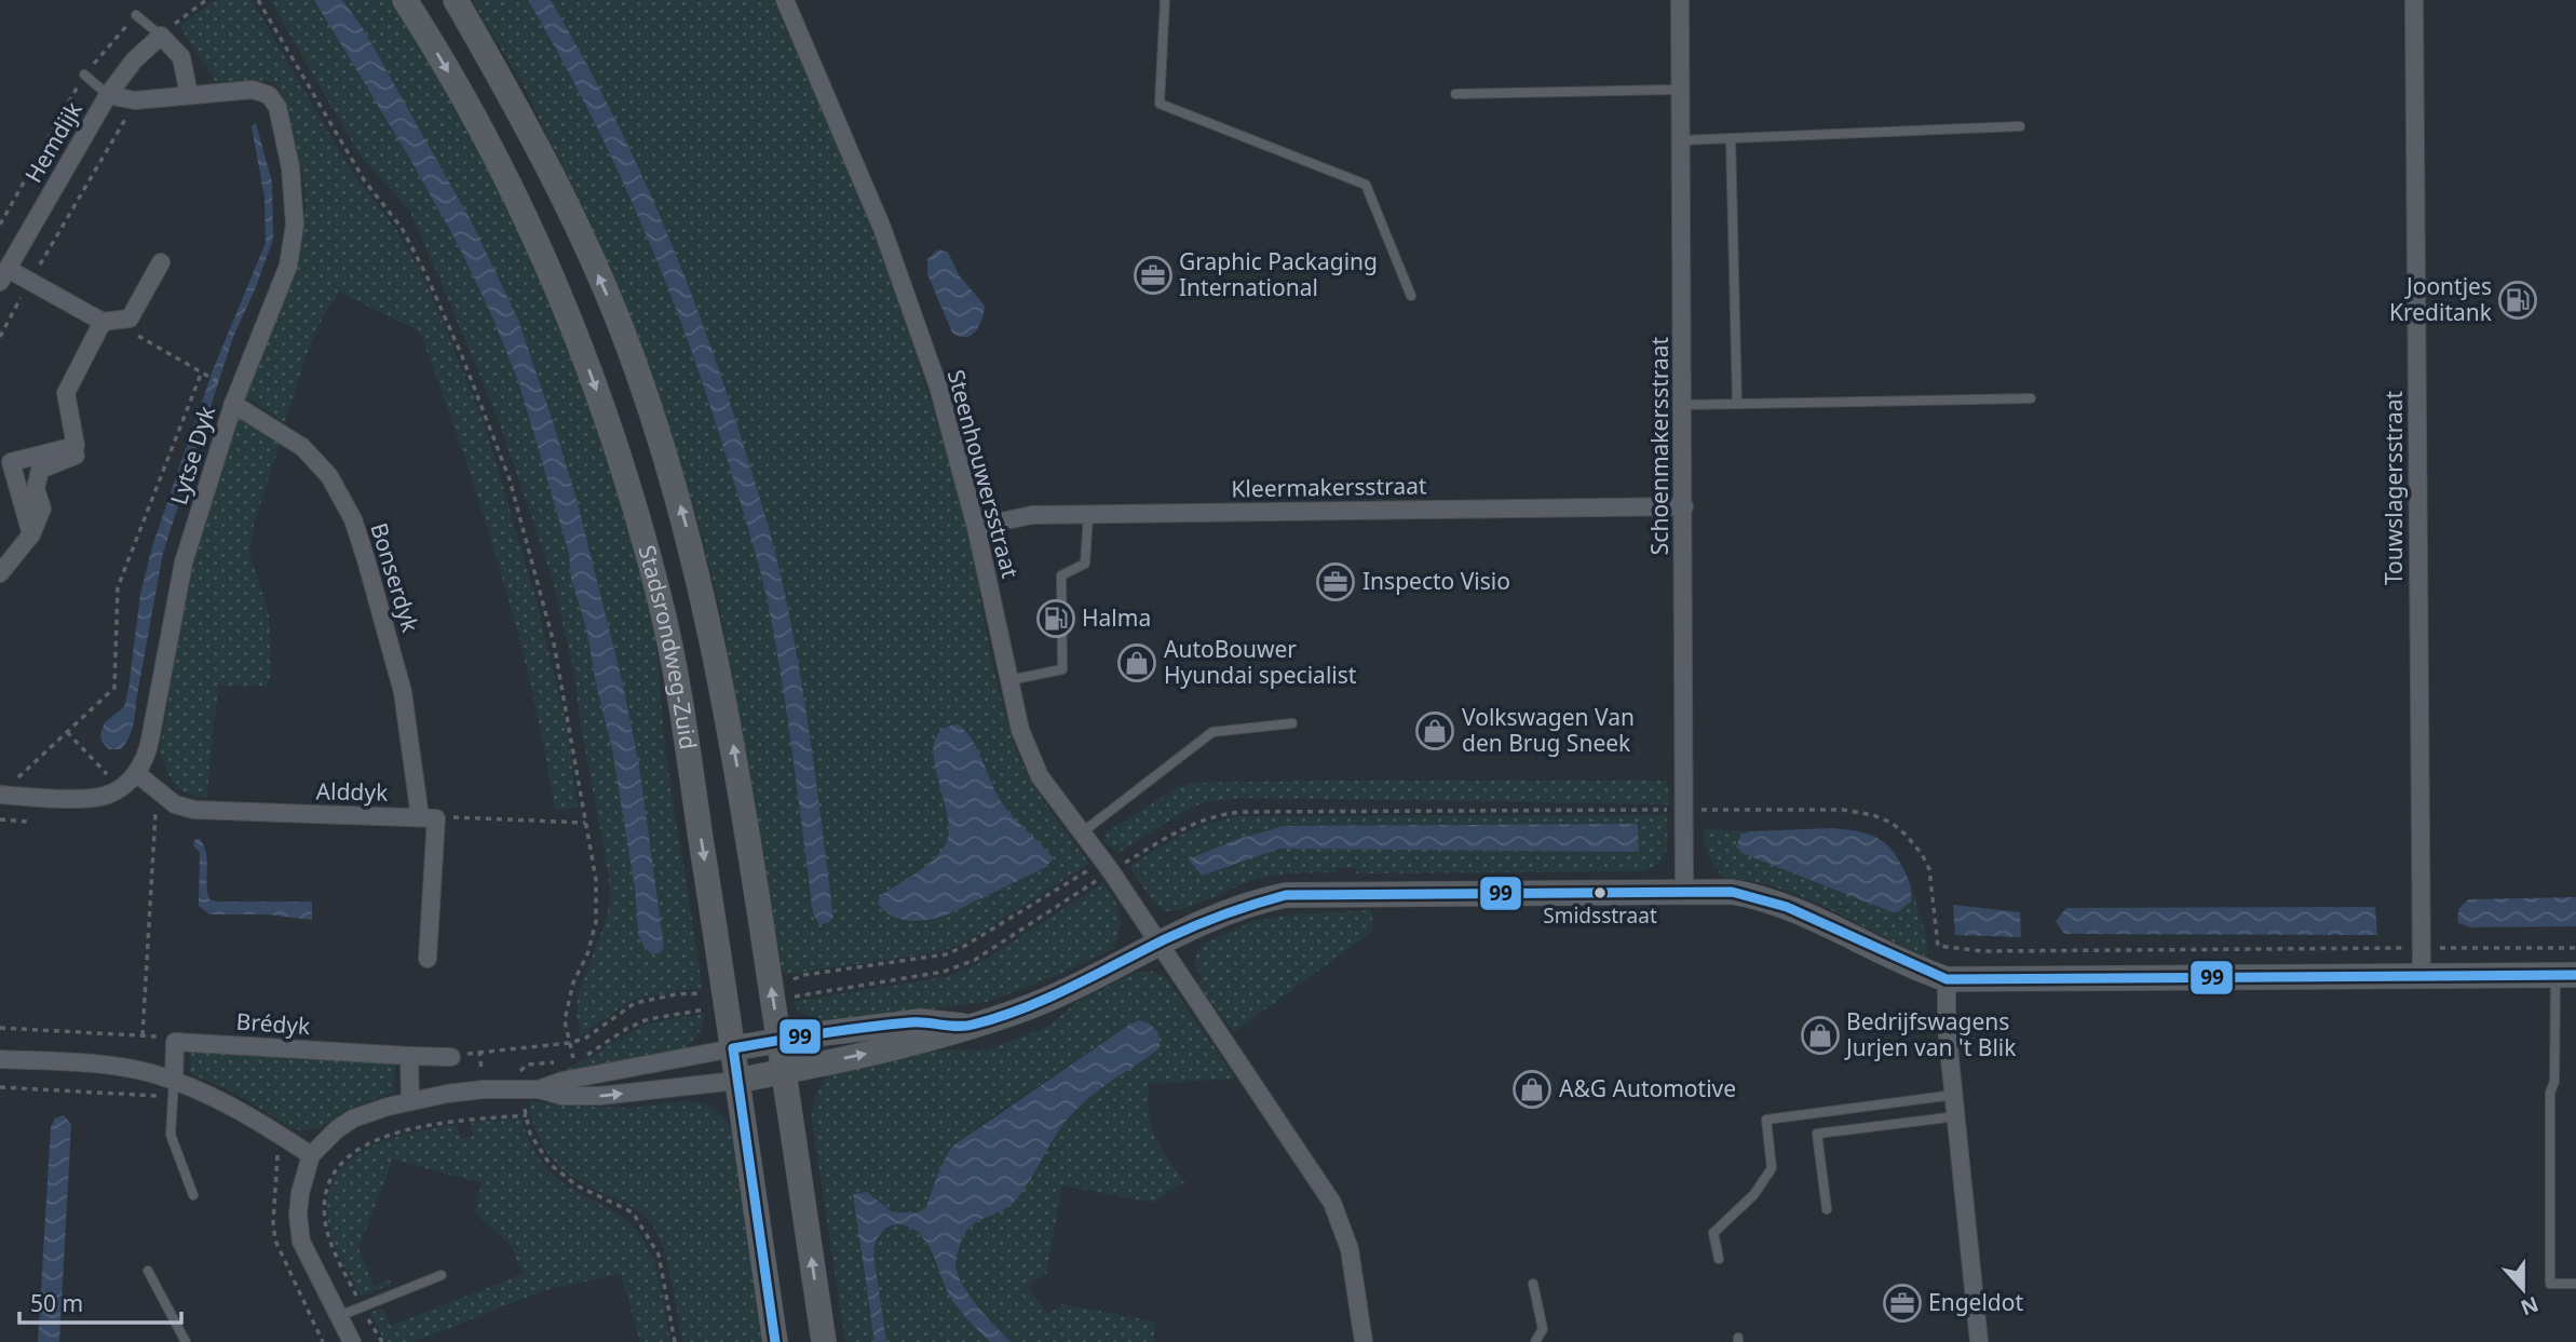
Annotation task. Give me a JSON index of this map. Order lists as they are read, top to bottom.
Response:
{
  "streets": {
    "main road": ["Stadsrondweg-Zuid"],
    "street": [
      "Hemdijk",
      "Schoenmakersstraat",
      "Lytse Dyk",
      "Steenhouwersstraat",
      "Kleermakersstraat",
      "Touwslagersstraat",
      "Bonserdyk",
      "Alddyk",
      "Brédyk"
    ]
  },
  "crossings": [
    ["Hemdijk", "Lytse Dyk"],
    ["Schoenmakersstraat", "Kleermakersstraat"],
    ["Lytse Dyk", "Bonserdyk"],
    ["Lytse Dyk", "Alddyk"],
    ["Steenhouwersstraat", "Kleermakersstraat"],
    ["Bonserdyk", "Alddyk"]
  ],
  "places": {
    "office": ["Graphic Packaging International", "Inspecto Visio", "Engeldot"],
    "fuel station": ["Joontjes Kreditank", "Halma"],
    "shop": [
      "AutoBouwer Hyundai specialist",
      "Volkswagen Van den Brug Sneek",
      "Bedrijfswagens Jurjen van 't Blik",
      "A&G Automotive"
    ],
    "other": ["Smidsstraat"]
  },
  "lines": ["transit line 99"],
  "scale_bar": "50 m",
  "north": "bottom"
}
